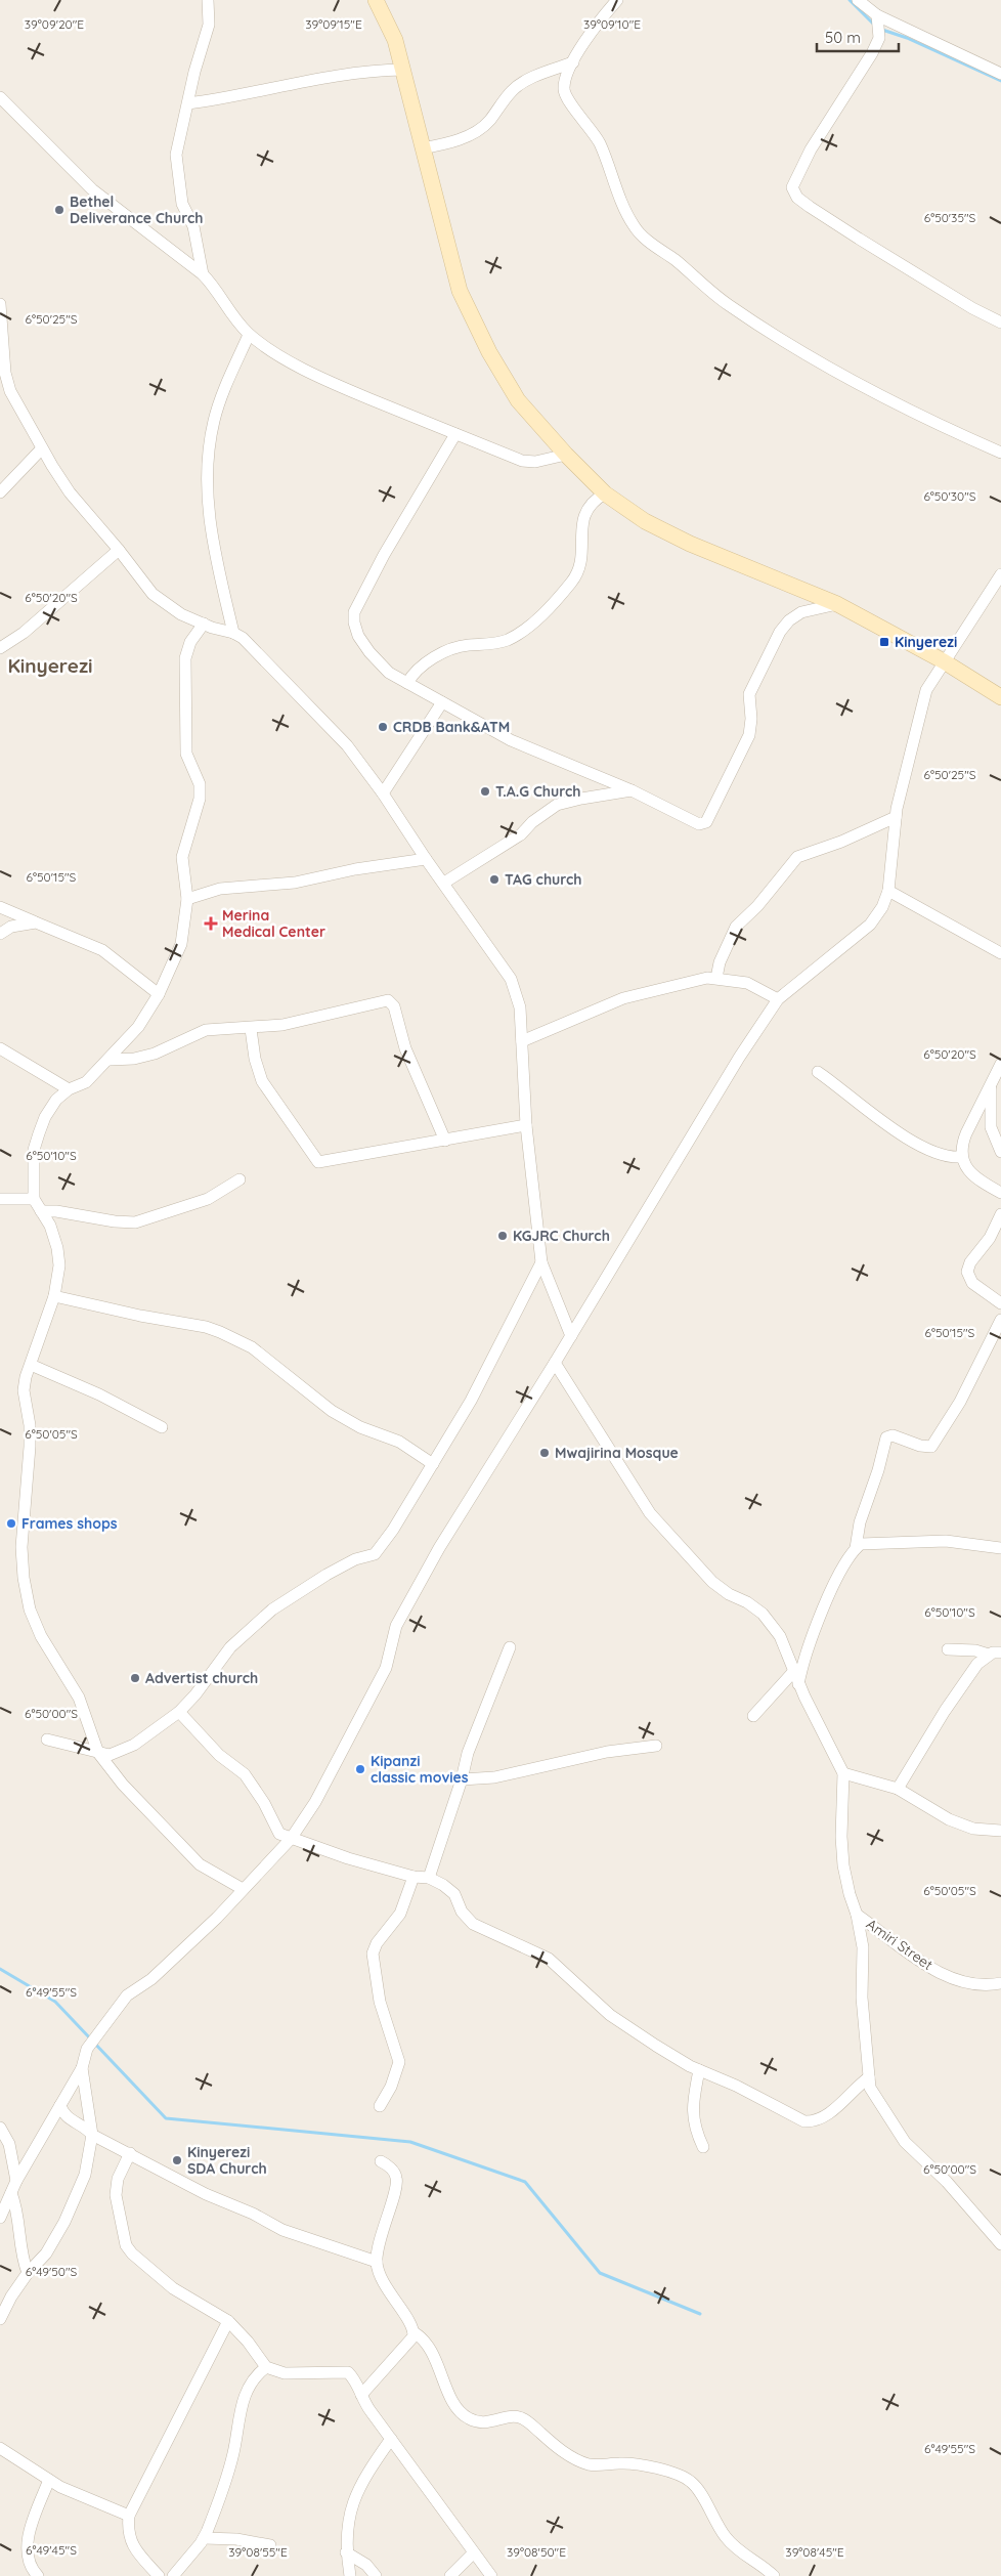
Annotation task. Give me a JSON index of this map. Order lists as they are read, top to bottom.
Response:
{
  "streets": {
    "street": ["Amiri Street"]
  },
  "districts": ["Kinyerezi"],
  "places": {
    "other": [
      "Bethel Deliverance Church",
      "CRDB Bank&ATM",
      "T.A.G Church",
      "TAG church",
      "KGJRC Church",
      "Mwajirina Mosque",
      "Frames shops",
      "Advertist church",
      "Kipanzi classic movies",
      "Kinyerezi SDA Church"
    ],
    "transit": ["Kinyerezi"],
    "health": ["Merina Medical Center"]
  },
  "scale_bar": "50 m",
  "coordinates": [
    "39°09'20\"E",
    "39°09'15\"E",
    "39°09'10\"E",
    "6°50'35\"S",
    "6°50'25\"S",
    "6°50'30\"S",
    "6°50'20\"S",
    "6°50'15\"S",
    "6°50'10\"S",
    "6°50'05\"S",
    "6°50'00\"S",
    "6°49'55\"S",
    "6°49'50\"S",
    "6°49'45\"S",
    "39°08'55\"E",
    "39°08'50\"E",
    "39°08'45\"E"
  ]
}
